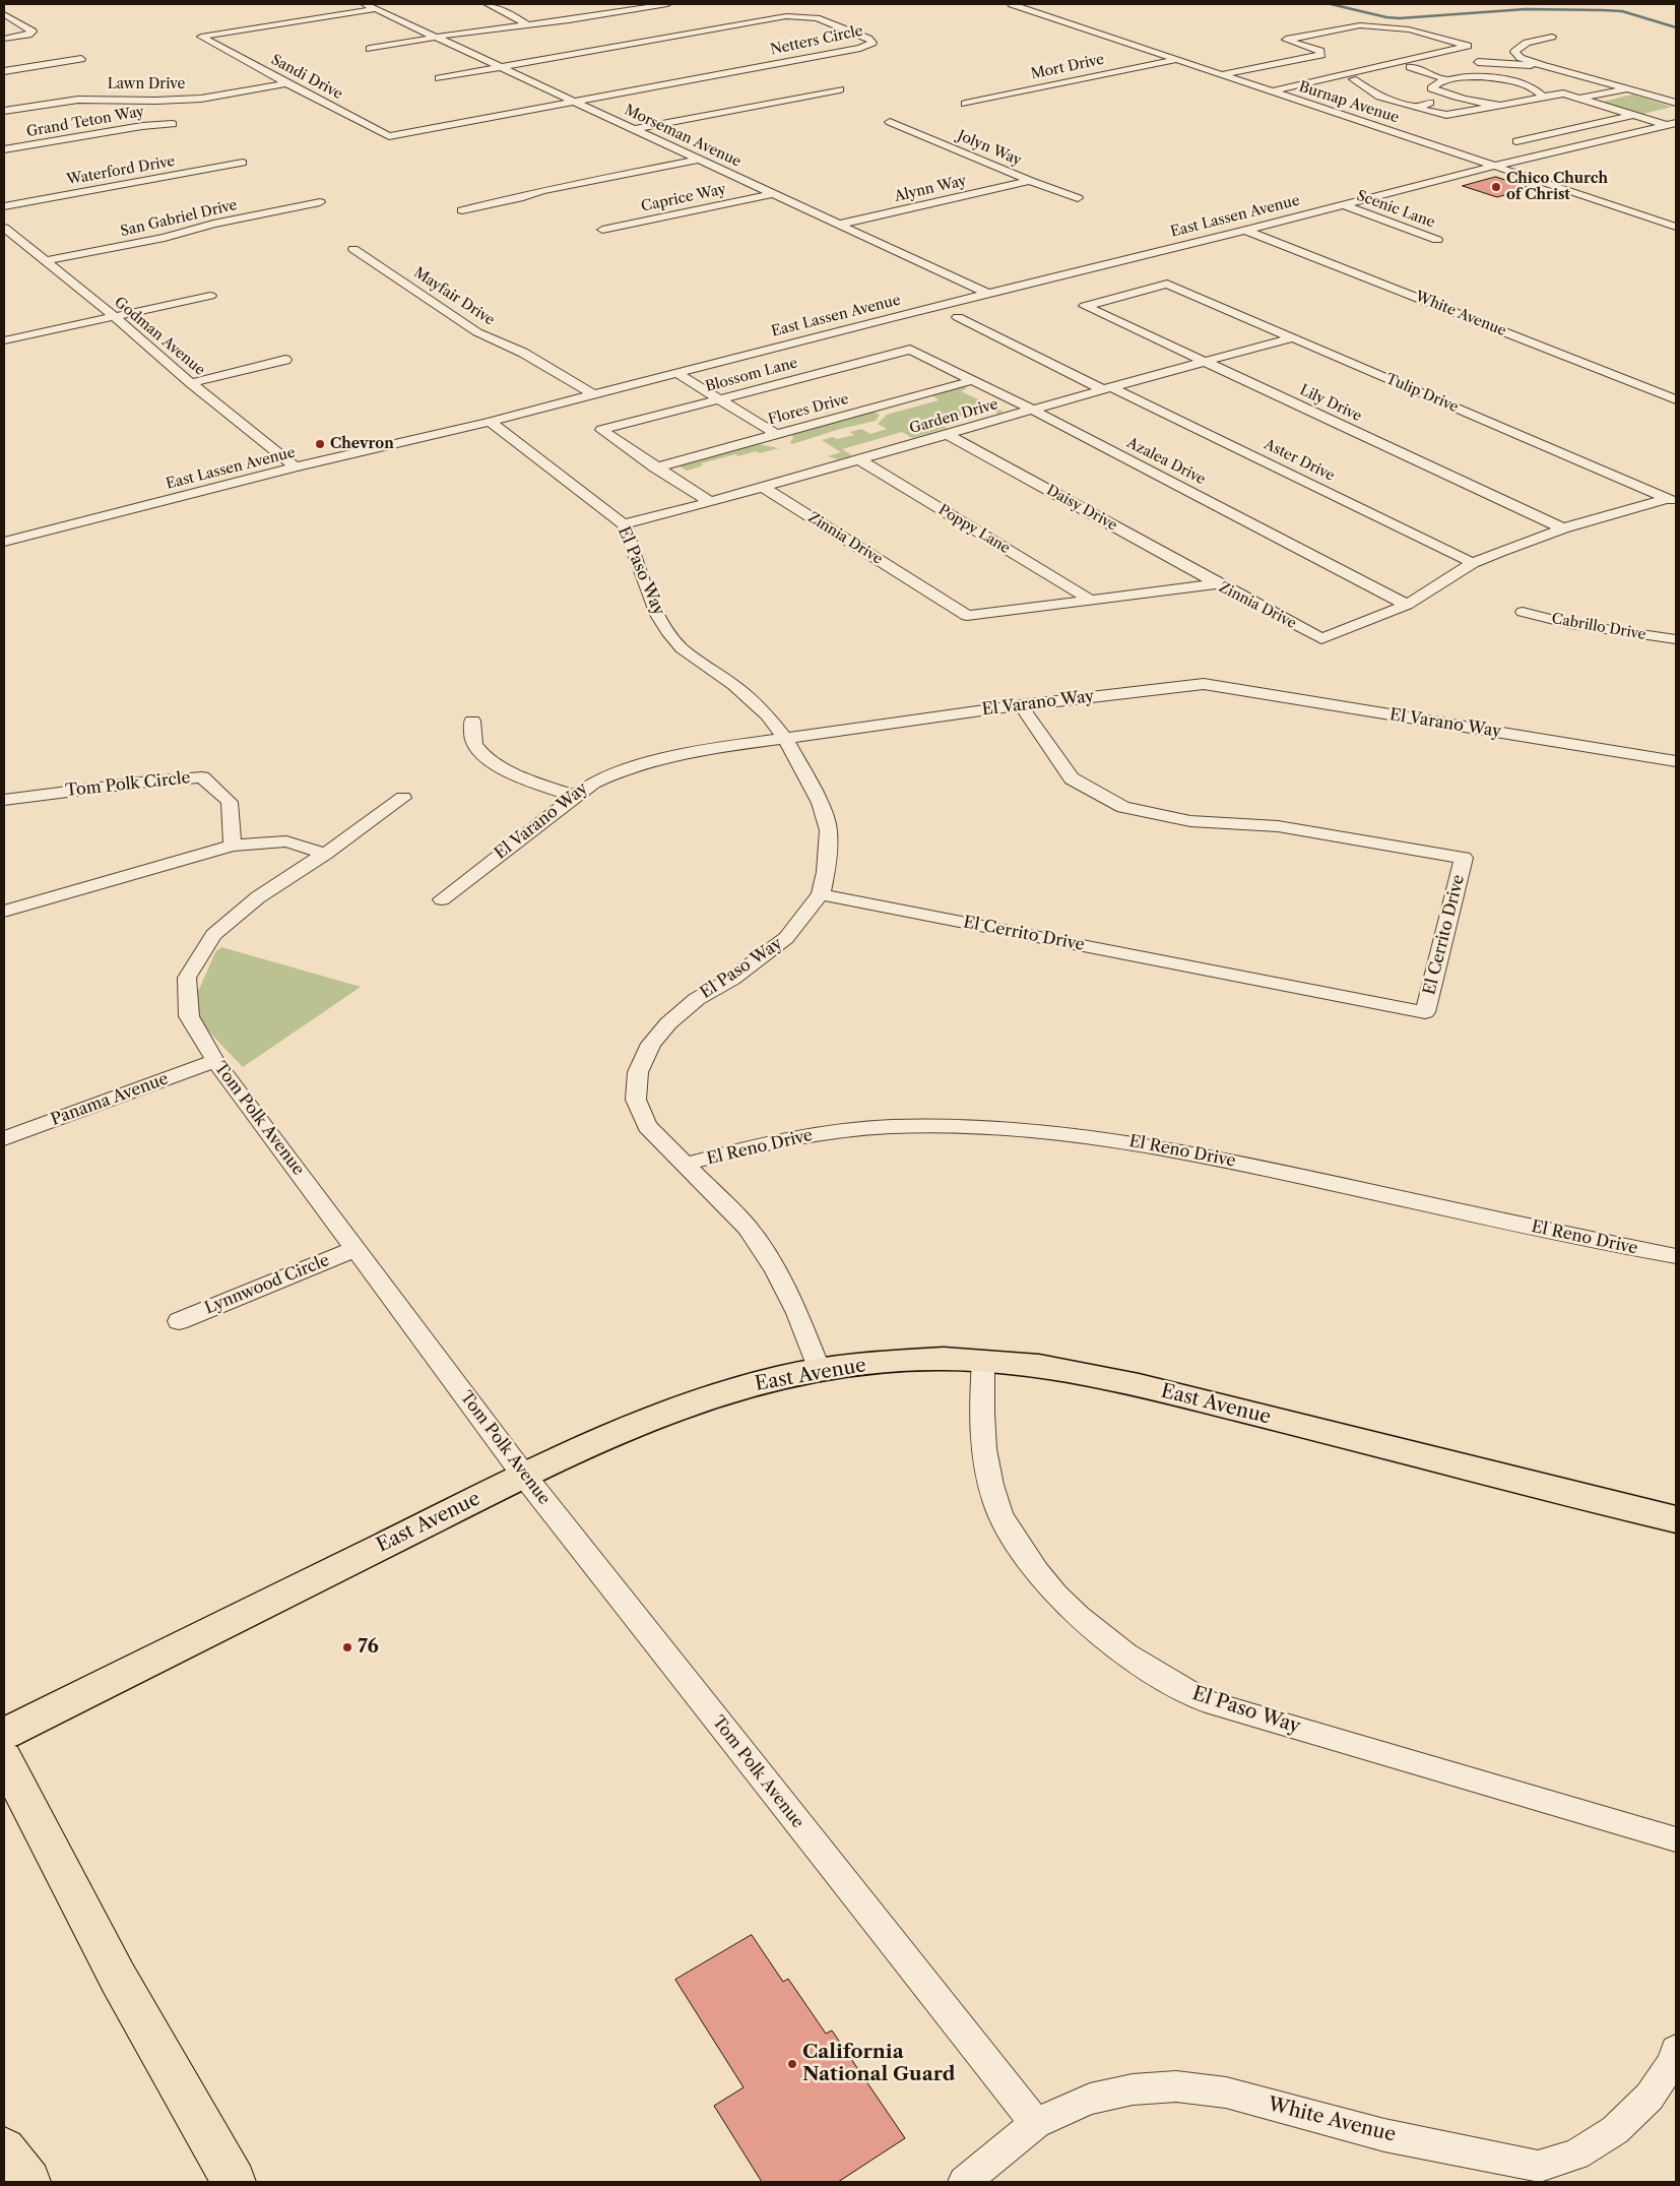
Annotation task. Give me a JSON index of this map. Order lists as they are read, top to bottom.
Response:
{
  "streets": {
    "main road": ["East Avenue"],
    "street": [
      "Netters Circle",
      "Mort Drive",
      "Sandi Drive",
      "Lawn Drive",
      "Burnap Avenue",
      "Grand Teton Way",
      "Morseman Avenue",
      "Jolyn Way",
      "Waterford Drive",
      "Alynn Way",
      "Caprice Way",
      "Scenic Lane",
      "East Lassen Avenue",
      "San Gabriel Drive",
      "Mayfair Drive",
      "White Avenue",
      "Godman Avenue",
      "Blossom Lane",
      "Tulip Drive",
      "Lily Drive",
      "Flores Drive",
      "Garden Drive",
      "Aster Drive",
      "Azalea Drive",
      "Daisy Drive",
      "Poppy Lane",
      "Zinnia Drive",
      "El Paso Way",
      "Cabrillo Drive",
      "El Varano Way",
      "Tom Polk Circle",
      "El Cerrito Drive",
      "Panama Avenue",
      "Tom Polk Avenue",
      "El Reno Drive",
      "Lynnwood Circle"
    ]
  },
  "crossings": [
    ["Netters Circle", "Sandi Drive"],
    ["Netters Circle", "Morseman Avenue"],
    ["Mort Drive", "Burnap Avenue"],
    ["Sandi Drive", "Lawn Drive"],
    ["Sandi Drive", "Morseman Avenue"],
    ["Burnap Avenue", "East Lassen Avenue"],
    ["Morseman Avenue", "Alynn Way"],
    ["Morseman Avenue", "Caprice Way"],
    ["Morseman Avenue", "East Lassen Avenue"],
    ["Jolyn Way", "Alynn Way"],
    ["Scenic Lane", "East Lassen Avenue"],
    ["East Lassen Avenue", "Mayfair Drive"],
    ["East Lassen Avenue", "White Avenue"],
    ["East Lassen Avenue", "Godman Avenue"],
    ["East Lassen Avenue", "El Paso Way"],
    ["San Gabriel Drive", "Godman Avenue"],
    ["White Avenue", "Tom Polk Avenue"],
    ["Blossom Lane", "Flores Drive"],
    ["Blossom Lane", "Azalea Drive"],
    ["Tulip Drive", "Lily Drive"],
    ["Tulip Drive", "Garden Drive"],
    ["Tulip Drive", "Zinnia Drive"],
    ["Lily Drive", "Garden Drive"],
    ["Lily Drive", "Zinnia Drive"],
    ["Flores Drive", "Azalea Drive"],
    ["Garden Drive", "Aster Drive"],
    ["Garden Drive", "Azalea Drive"],
    ["Garden Drive", "Daisy Drive"],
    ["Garden Drive", "Poppy Lane"],
    ["Garden Drive", "Zinnia Drive"],
    ["Garden Drive", "El Paso Way"],
    ["Aster Drive", "Zinnia Drive"],
    ["Azalea Drive", "Zinnia Drive"],
    ["Daisy Drive", "Zinnia Drive"],
    ["Poppy Lane", "Zinnia Drive"],
    ["El Paso Way", "El Varano Way"],
    ["El Paso Way", "El Cerrito Drive"],
    ["El Paso Way", "El Reno Drive"],
    ["El Paso Way", "East Avenue"],
    ["El Varano Way", "El Cerrito Drive"],
    ["Panama Avenue", "Tom Polk Avenue"],
    ["Tom Polk Avenue", "Lynnwood Circle"],
    ["Tom Polk Avenue", "East Avenue"]
  ],
  "places": [
    "Chico Church of Christ",
    "Chevron",
    "76",
    "California National Guard"
  ]
}
